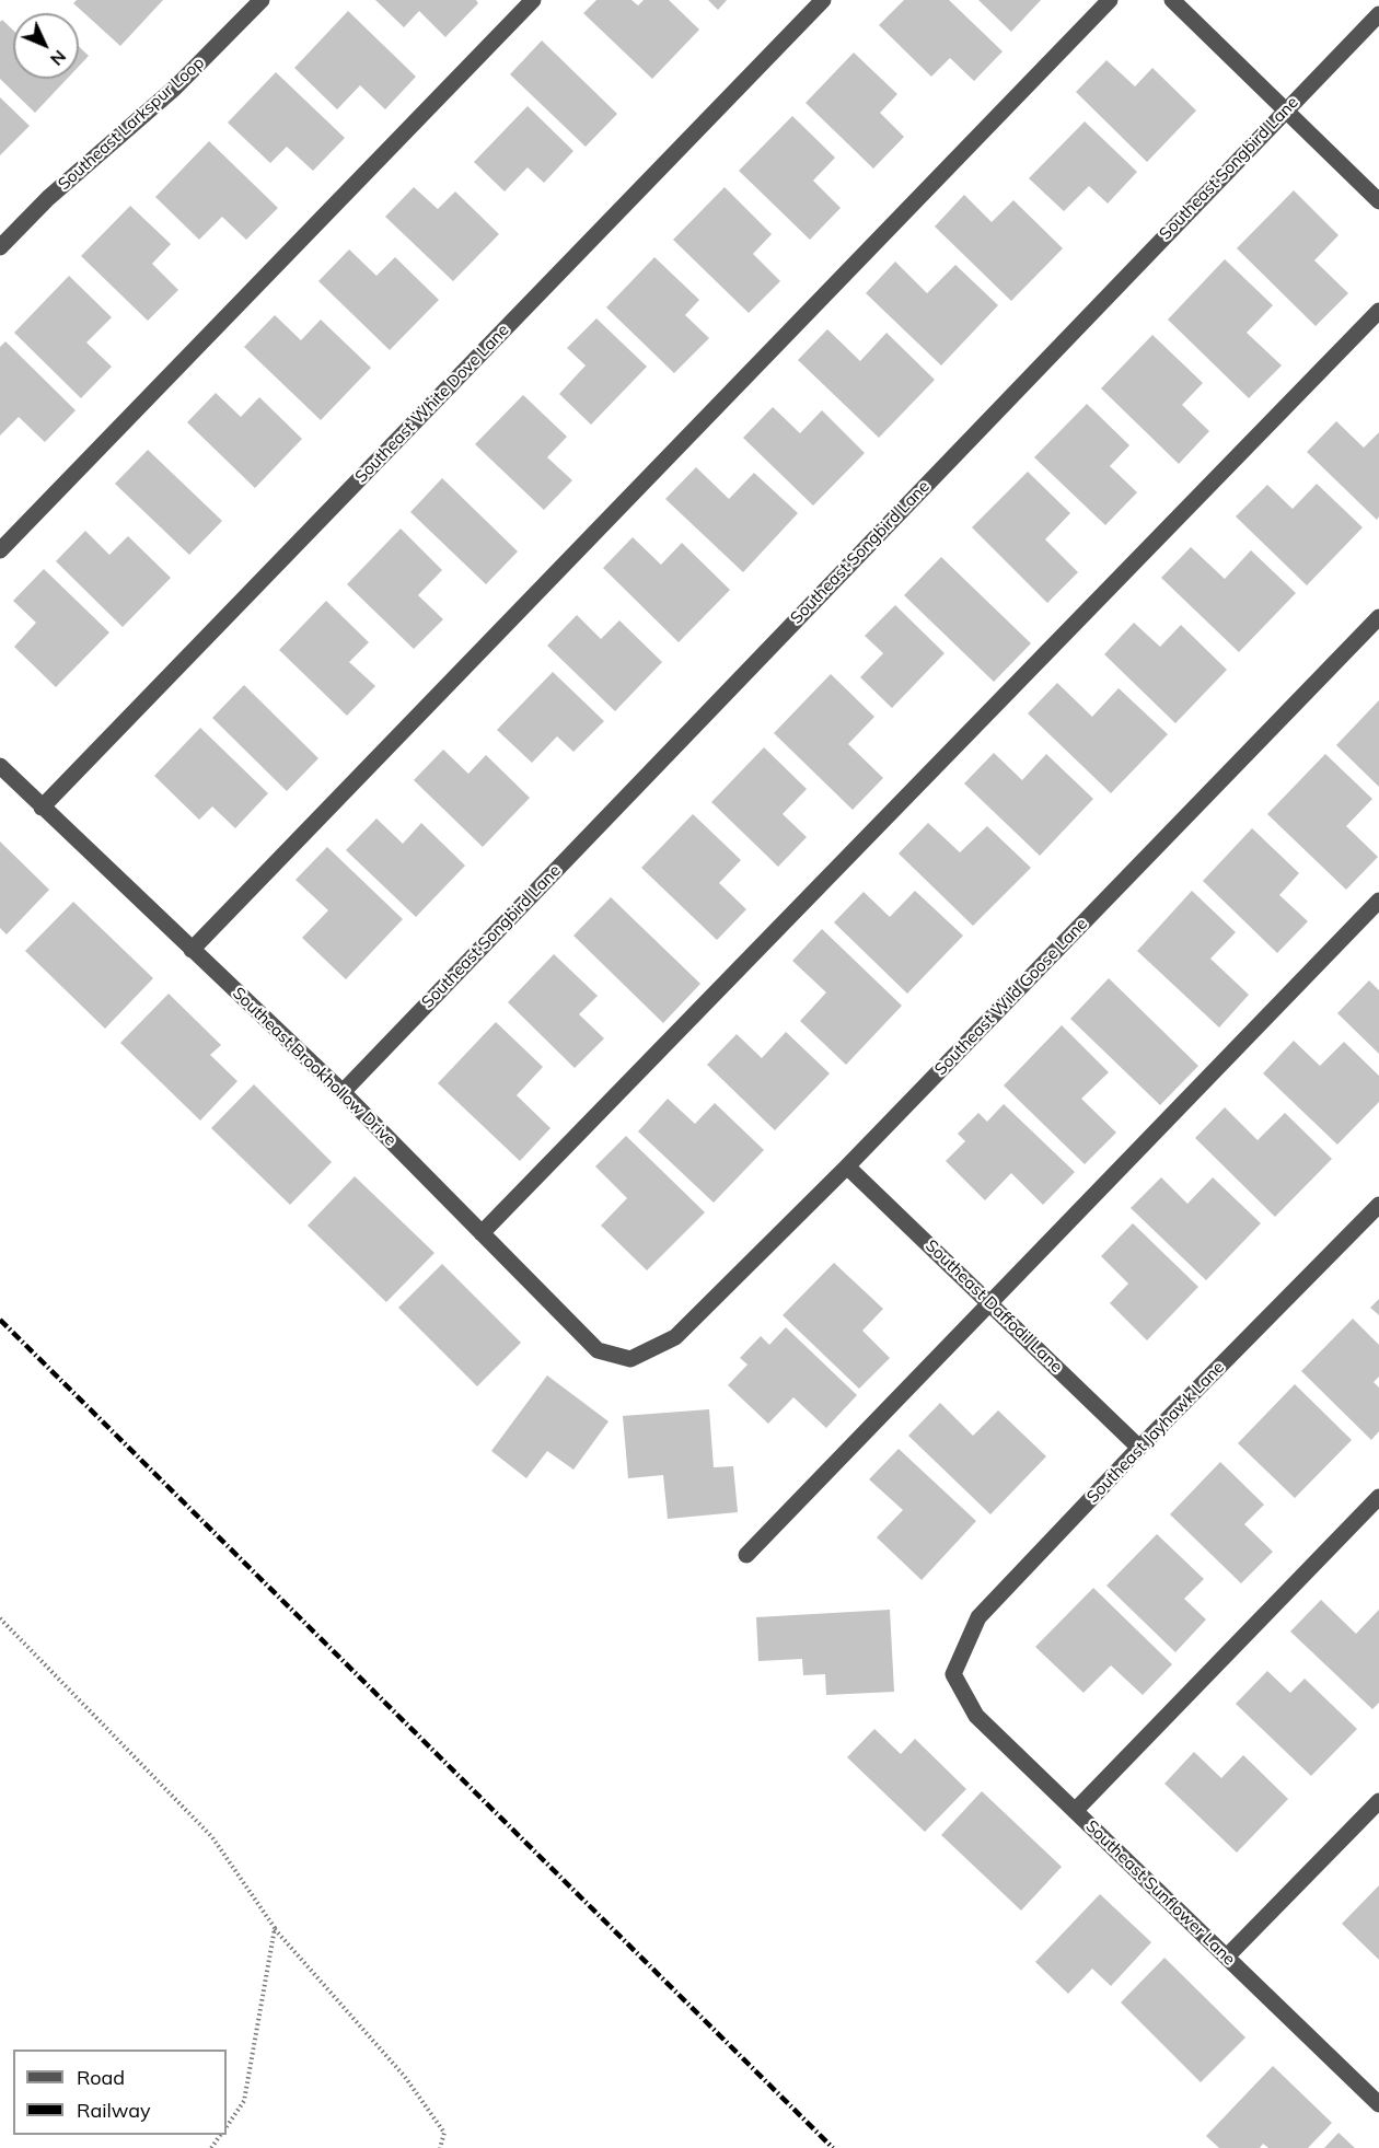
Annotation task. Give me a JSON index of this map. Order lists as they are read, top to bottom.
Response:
{
  "streets": {
    "street": [
      "Southeast Larkspur Loop",
      "Southeast Songbird Lane",
      "Southeast White Dove Lane",
      "Southeast Wild Goose Lane",
      "Southeast Brookhollow Drive",
      "Southeast Daffodil Lane",
      "Southeast Jayhawk Lane",
      "Southeast Sunflower Lane"
    ]
  },
  "crossings": [
    ["Southeast Songbird Lane", "Southeast Brookhollow Drive"],
    ["Southeast White Dove Lane", "Southeast Brookhollow Drive"],
    ["Southeast Wild Goose Lane", "Southeast Brookhollow Drive"],
    ["Southeast Wild Goose Lane", "Southeast Daffodil Lane"],
    ["Southeast Daffodil Lane", "Southeast Jayhawk Lane"],
    ["Southeast Jayhawk Lane", "Southeast Sunflower Lane"]
  ],
  "legend": ["Road", "Railway"],
  "north": "bottom right"
}
